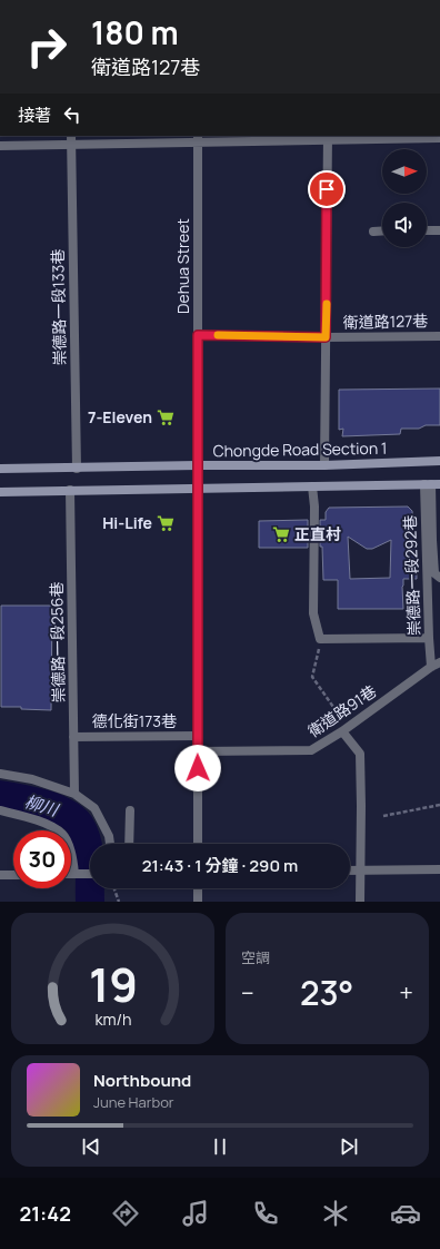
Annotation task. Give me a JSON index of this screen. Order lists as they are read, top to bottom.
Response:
{
  "streets": {
    "main road": ["Chongde Road Section 1"],
    "street": [
      "Dehua Street",
      "崇德路一段133巷",
      "衛道路127巷",
      "崇德路一段292巷",
      "崇德路一段256巷",
      "衛道路91巷",
      "德化街173巷"
    ]
  },
  "crossings": [
    ["Dehua Street", "衛道路127巷"],
    ["Dehua Street", "Chongde Road Section 1"],
    ["Dehua Street", "衛道路91巷"],
    ["Dehua Street", "德化街173巷"],
    ["崇德路一段133巷", "Chongde Road Section 1"],
    ["崇德路一段292巷", "衛道路91巷"],
    ["崇德路一段256巷", "德化街173巷"]
  ],
  "water": ["柳川"],
  "places": {
    "supermarket": ["7-Eleven", "Hi-Life", "正直村"]
  },
  "north": "right",
  "page": {
    "turn": ["180 m", "衛道路127巷"],
    "then": "接著",
    "limit": "30",
    "trip": "21:43 · 1 分鐘 · 290 m",
    "tile": "空調",
    "heat": ["−", "23°", "+"],
    "song": ["Northbound", "June Harbor"],
    "tabs": "21:42",
    "gauge": ["19", "km/h"]
  }
}
